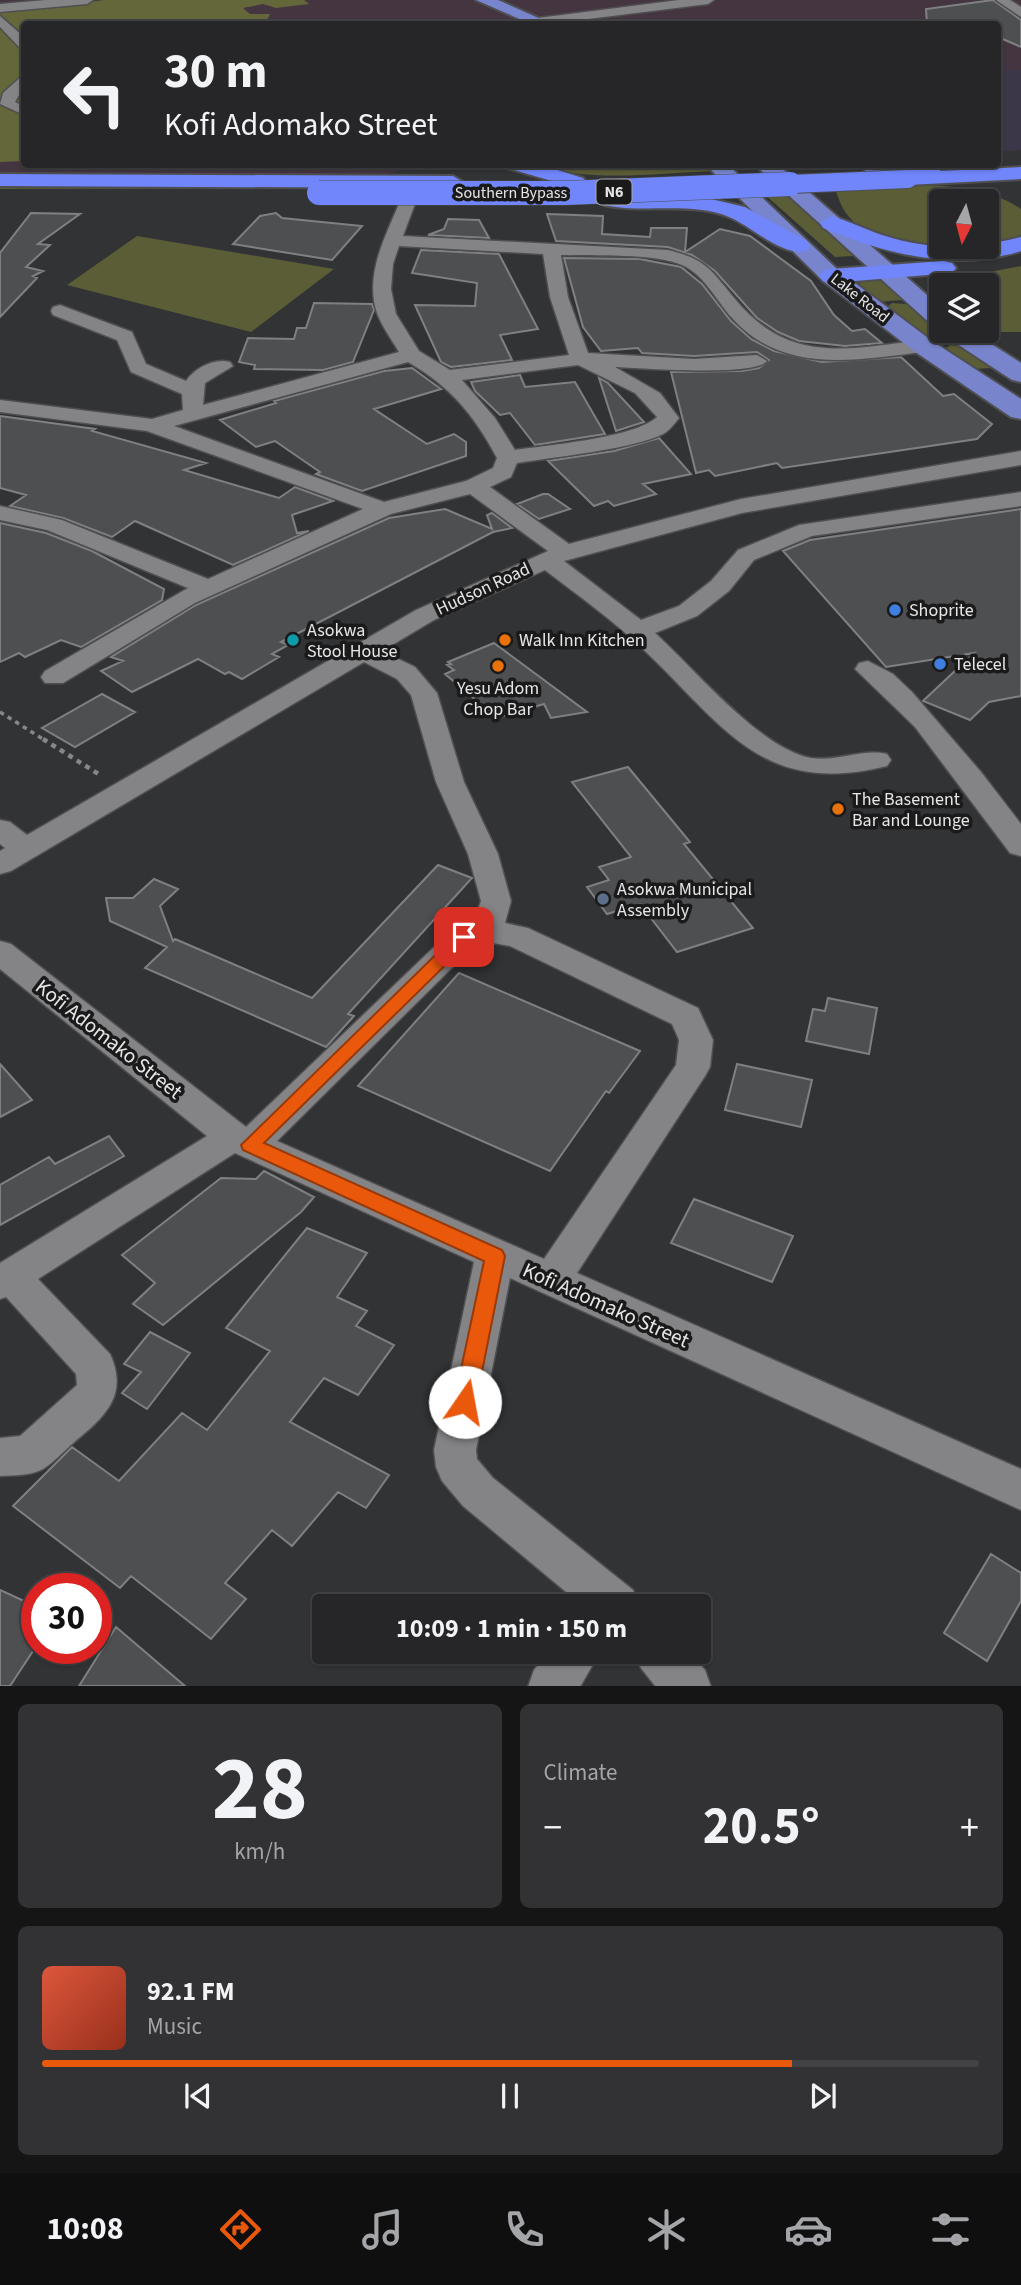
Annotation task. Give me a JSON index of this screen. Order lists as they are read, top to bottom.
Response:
{
  "streets": {
    "highway": ["N6", "Southern Bypass"],
    "main road": ["Lake Road"],
    "street": ["Hudson Road", "Kofi Adomako Street"]
  },
  "places": [
    "Shoprite",
    "Asokwa Stool House",
    "Walk Inn Kitchen",
    "Telecel",
    "Yesu Adom Chop Bar",
    "The Basement Bar and Lounge",
    "Asokwa Municipal Assembly"
  ],
  "north": "bottom",
  "page": {
    "turn": ["30 m", "Kofi Adomako Street"],
    "limit": "30",
    "trip": "10:09 · 1 min · 150 m",
    "tile": [
      ["28", "km/h"],
      "Climate"
    ],
    "heat": ["−", "20.5°", "+"],
    "song": ["92.1 FM", "Music"],
    "tabs": "10:08"
  }
}
